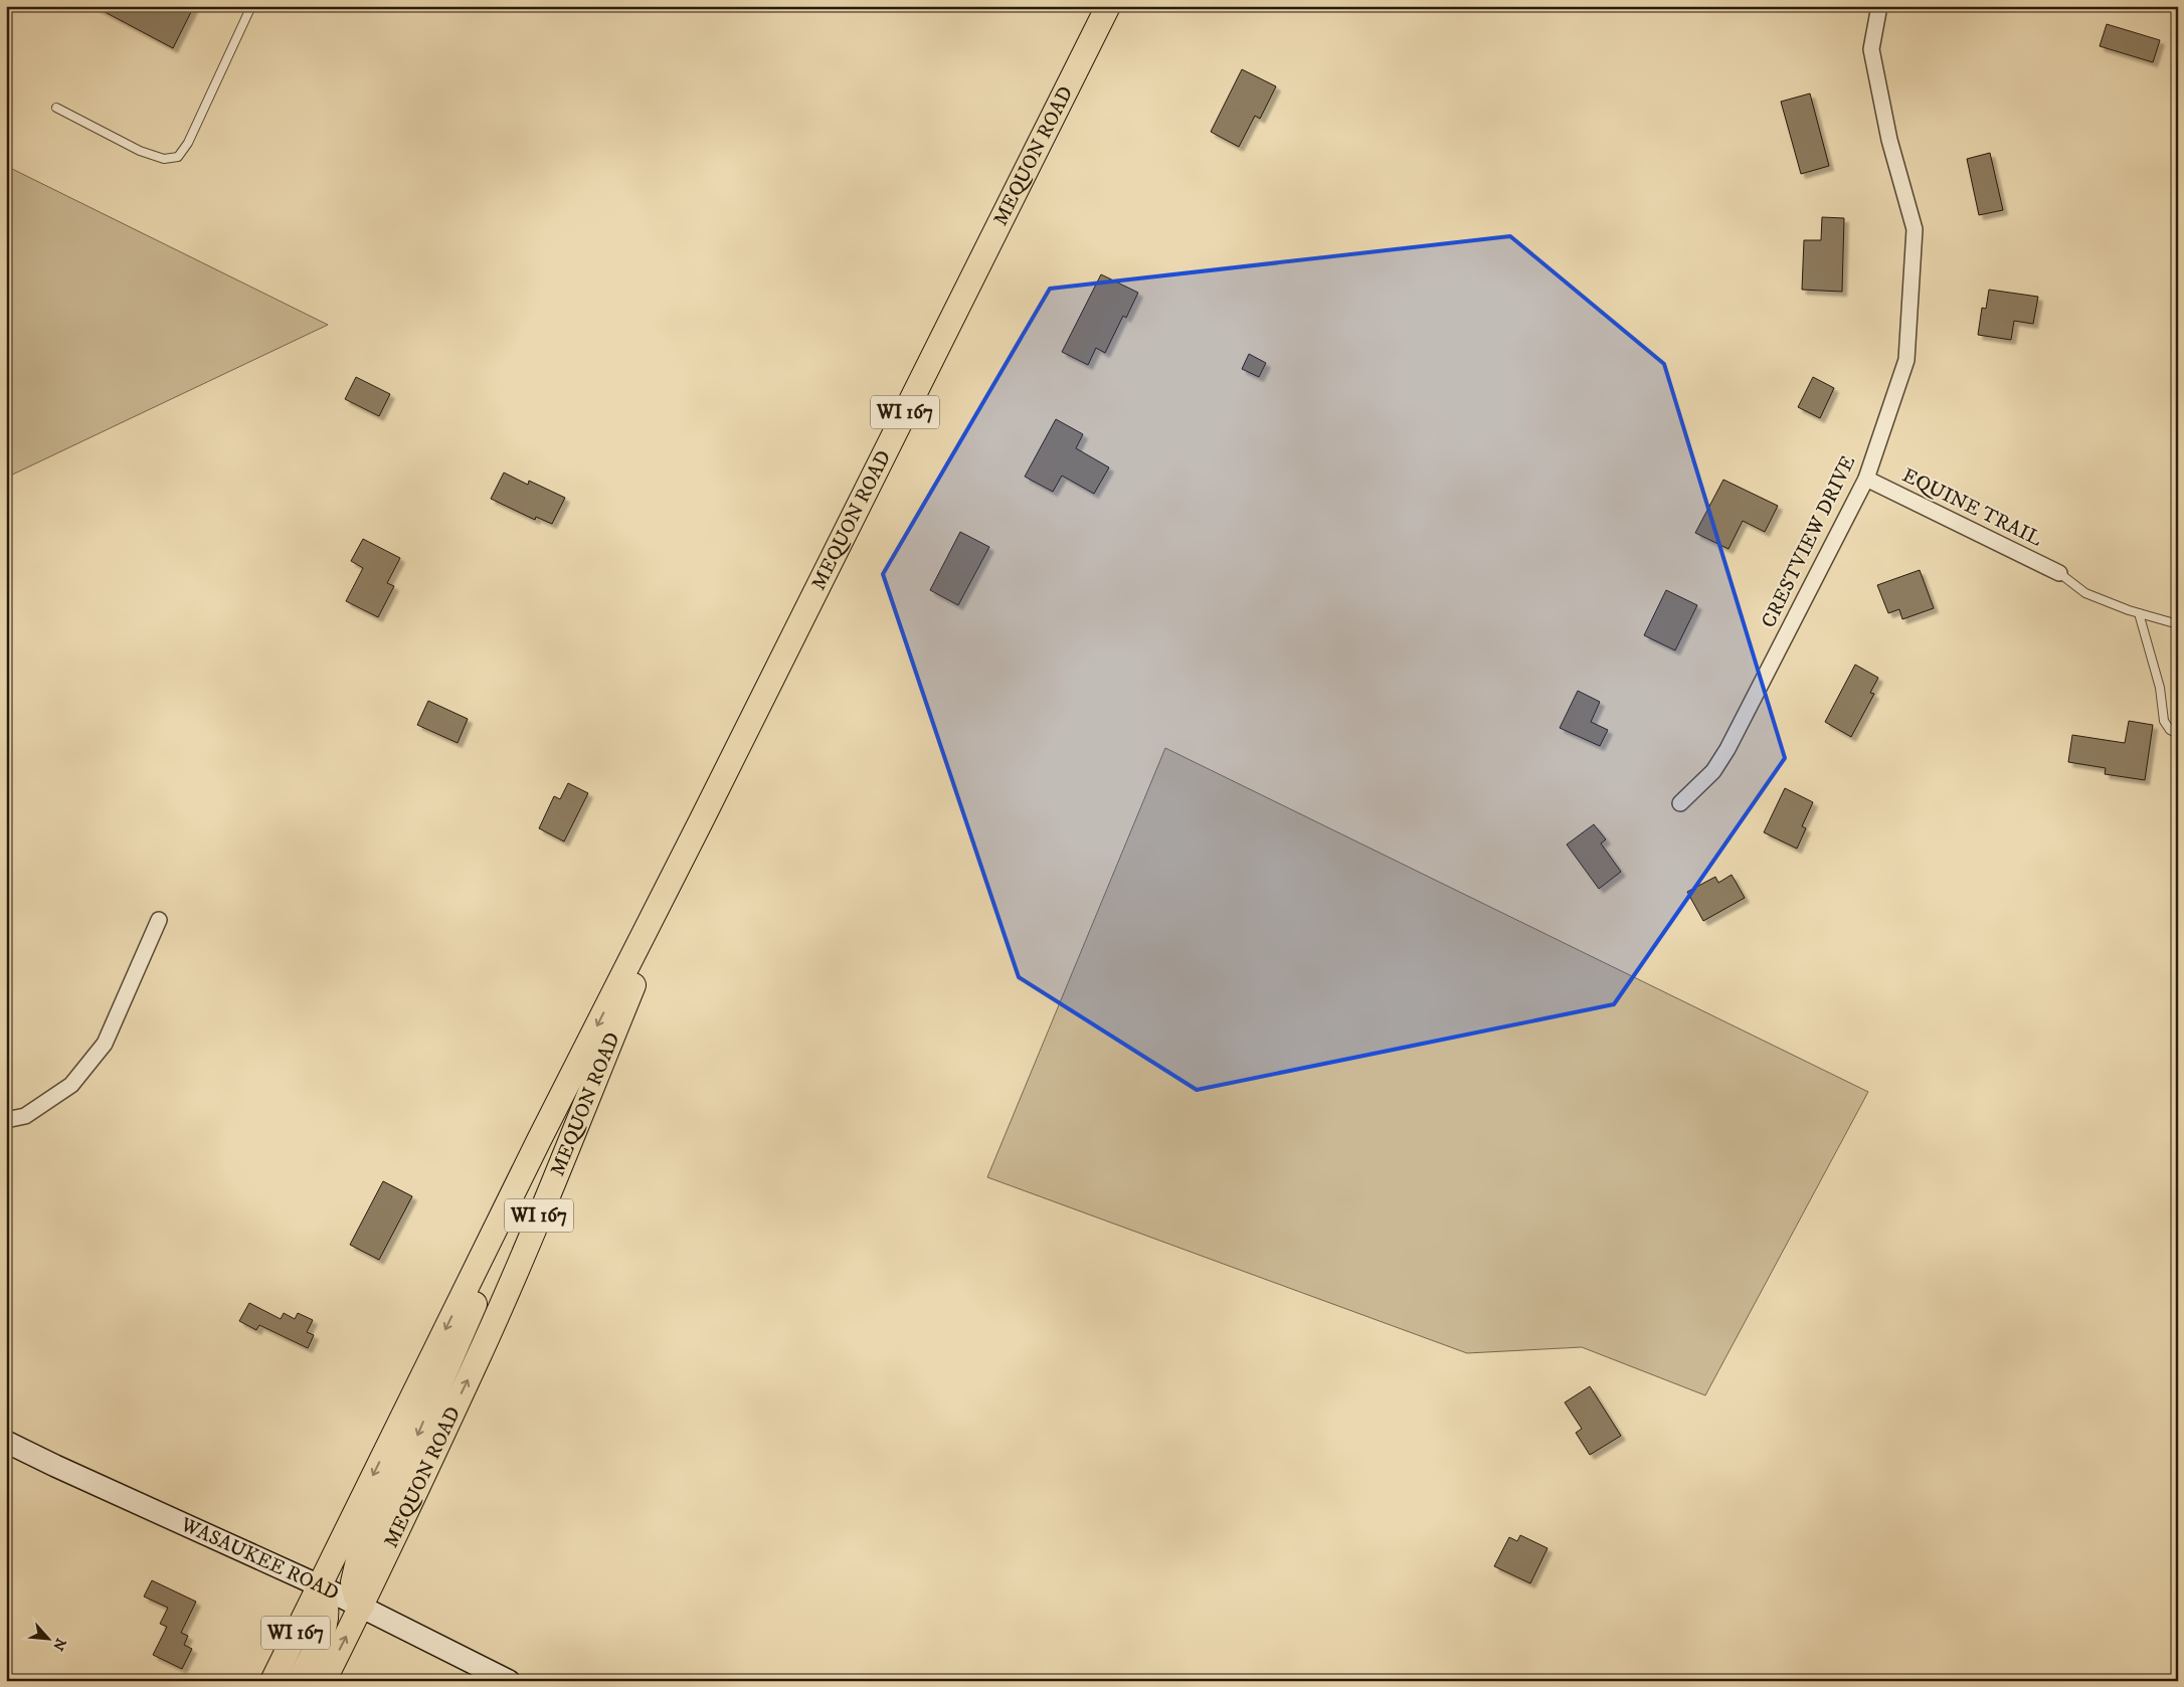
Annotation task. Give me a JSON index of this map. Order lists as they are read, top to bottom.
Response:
{
  "streets": {
    "main road": ["MEQUON ROAD", "WI 167"],
    "street": ["EQUINE TRAIL", "CRESTVIEW DRIVE", "WASAUKEE ROAD"]
  },
  "crossings": [
    ["MEQUON ROAD", "WI 167"],
    ["MEQUON ROAD", "WASAUKEE ROAD"],
    ["WI 167", "WASAUKEE ROAD"],
    ["EQUINE TRAIL", "CRESTVIEW DRIVE"]
  ],
  "north": "bottom right"
}
